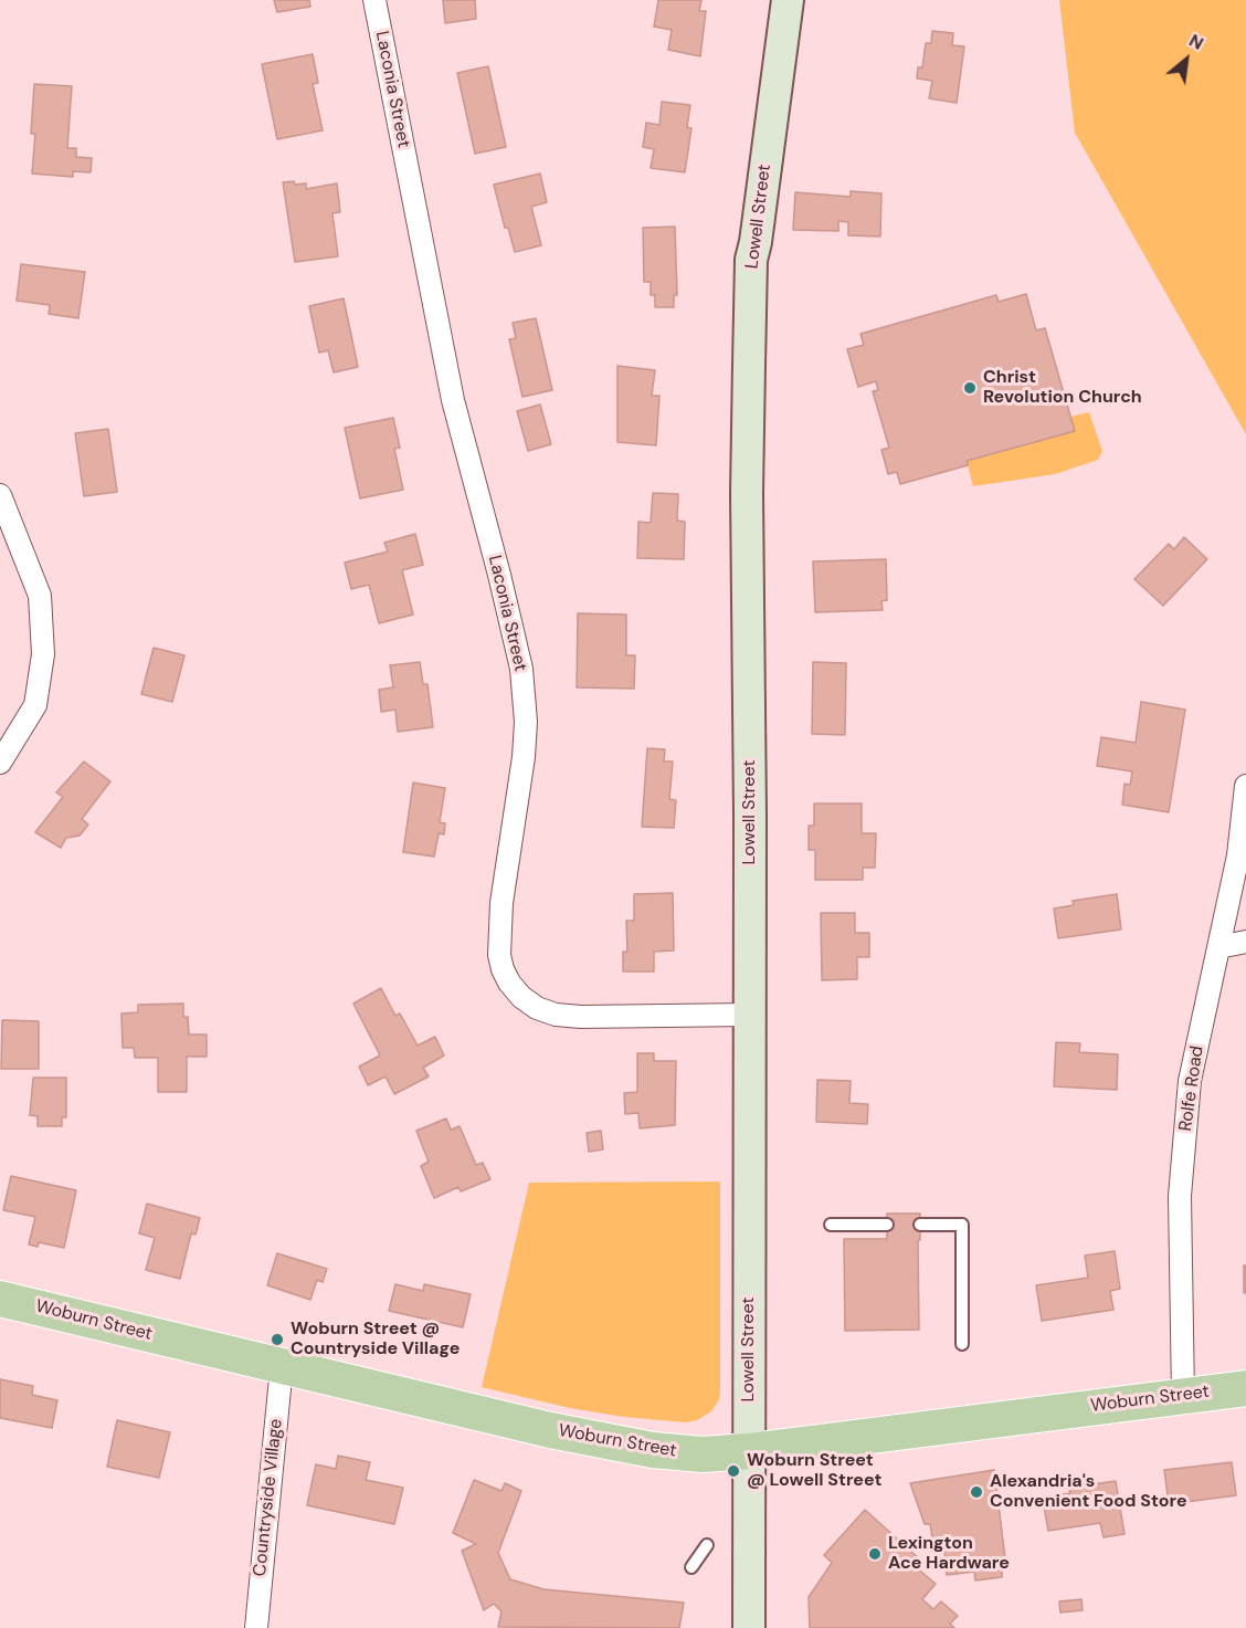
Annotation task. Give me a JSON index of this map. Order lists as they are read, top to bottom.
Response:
{
  "streets": {
    "main road": ["Lowell Street", "Woburn Street"],
    "street": ["Laconia Street", "Rolfe Road", "Countryside Village"]
  },
  "crossings": [
    ["Laconia Street", "Lowell Street"],
    ["Lowell Street", "Woburn Street"],
    ["Rolfe Road", "Woburn Street"],
    ["Woburn Street", "Countryside Village"]
  ],
  "places": [
    "Christ Revolution Church",
    "Woburn Street @ Countryside Village",
    "Woburn Street @ Lowell Street",
    "Alexandria's Convenient Food Store",
    "Lexington Ace Hardware"
  ],
  "north": "top right"
}
